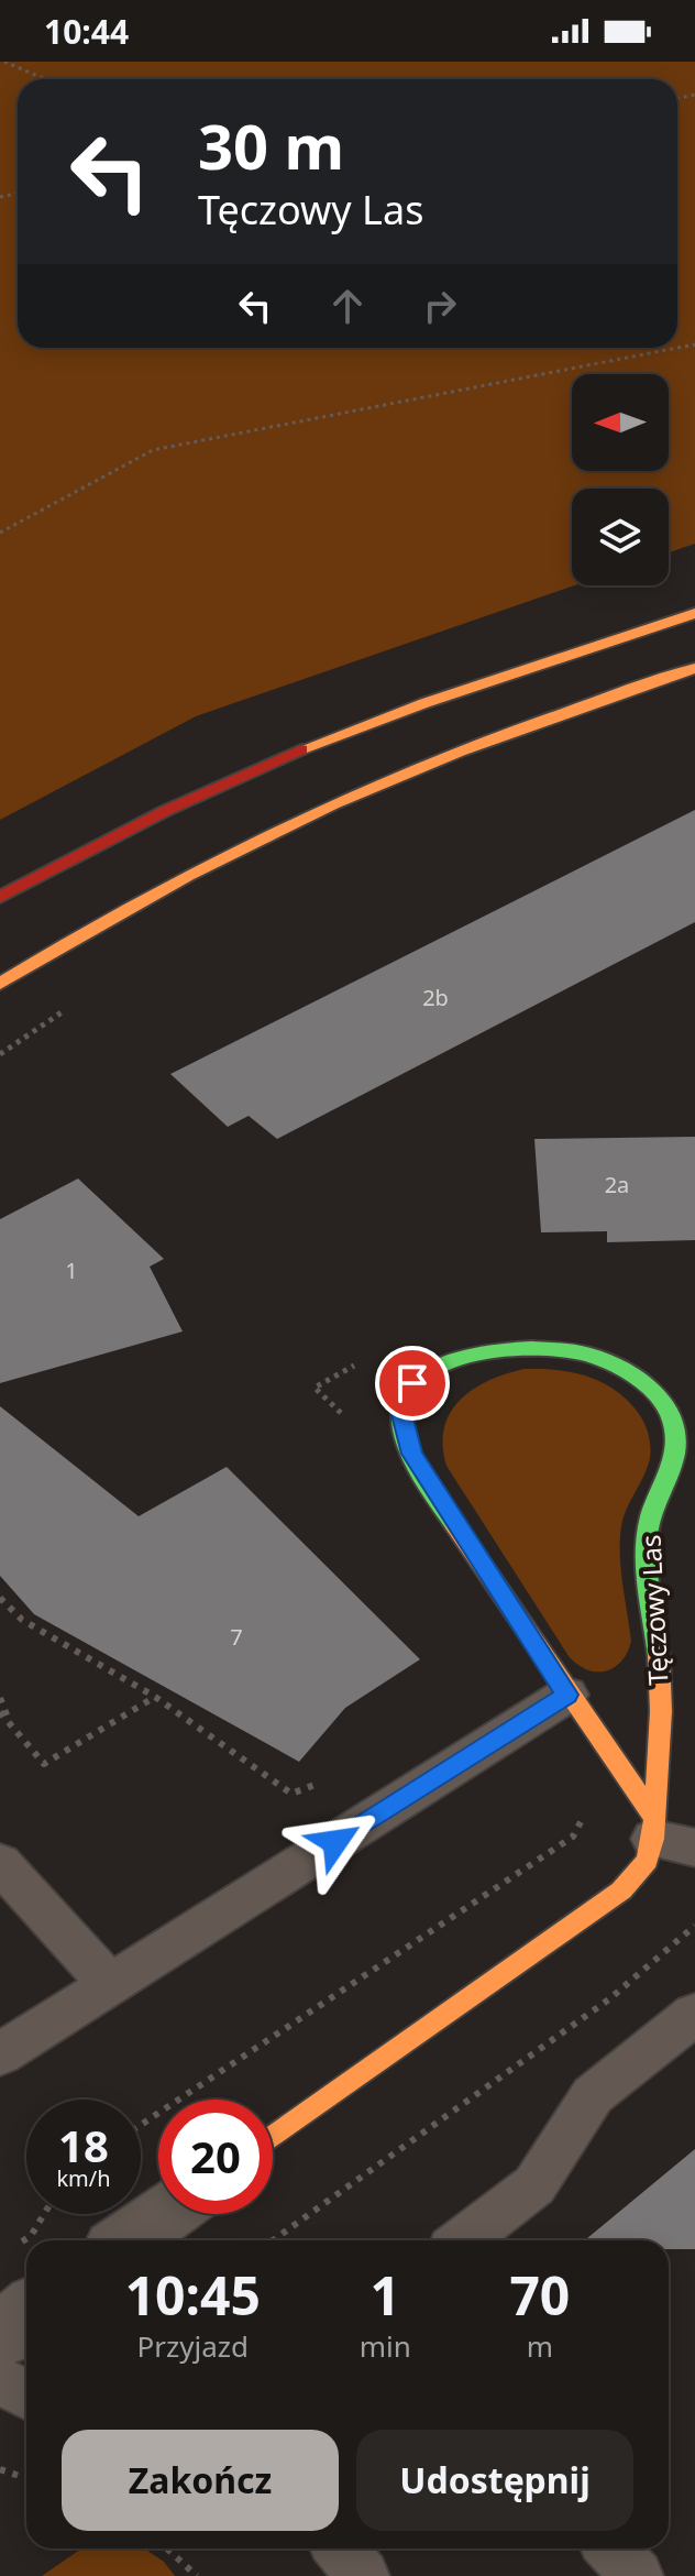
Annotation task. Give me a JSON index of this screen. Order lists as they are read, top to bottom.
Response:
{
  "streets": {
    "main road": ["Tęczowy Las"]
  },
  "house_numbers": [
    "2b",
    "2a",
    "1",
    "7"
  ],
  "north": "left",
  "page": {
    "status": "10:44",
    "turn": ["30 m", "Tęczowy Las"],
    "speed": "18 km/h",
    "limit": "20",
    "eta": [
      "10:45",
      "Przyjazd",
      "1",
      "min",
      "70",
      "m"
    ],
    "buttons": ["Zakończ", "Udostępnij"]
  }
}
